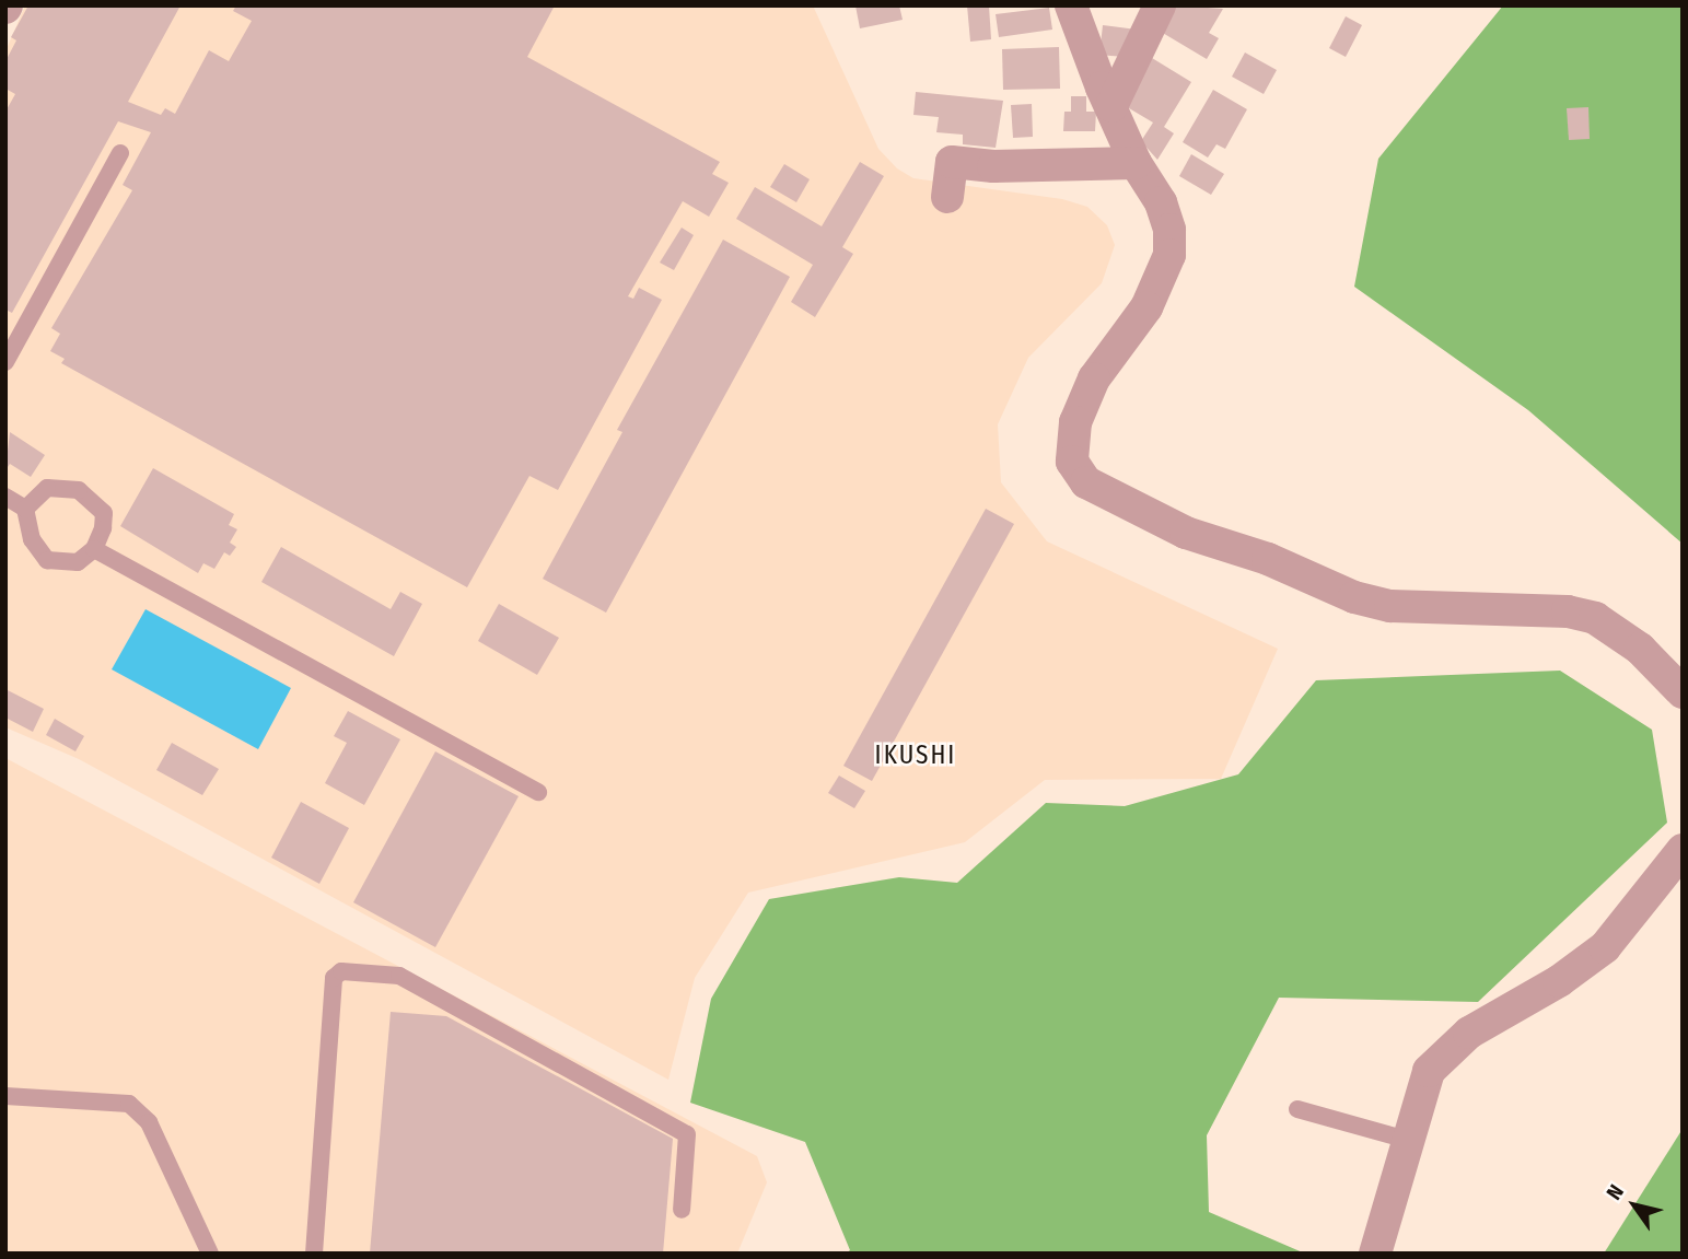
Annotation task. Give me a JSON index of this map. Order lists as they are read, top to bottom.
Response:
{
  "districts": ["IKUSHI"],
  "north": "top left"
}
